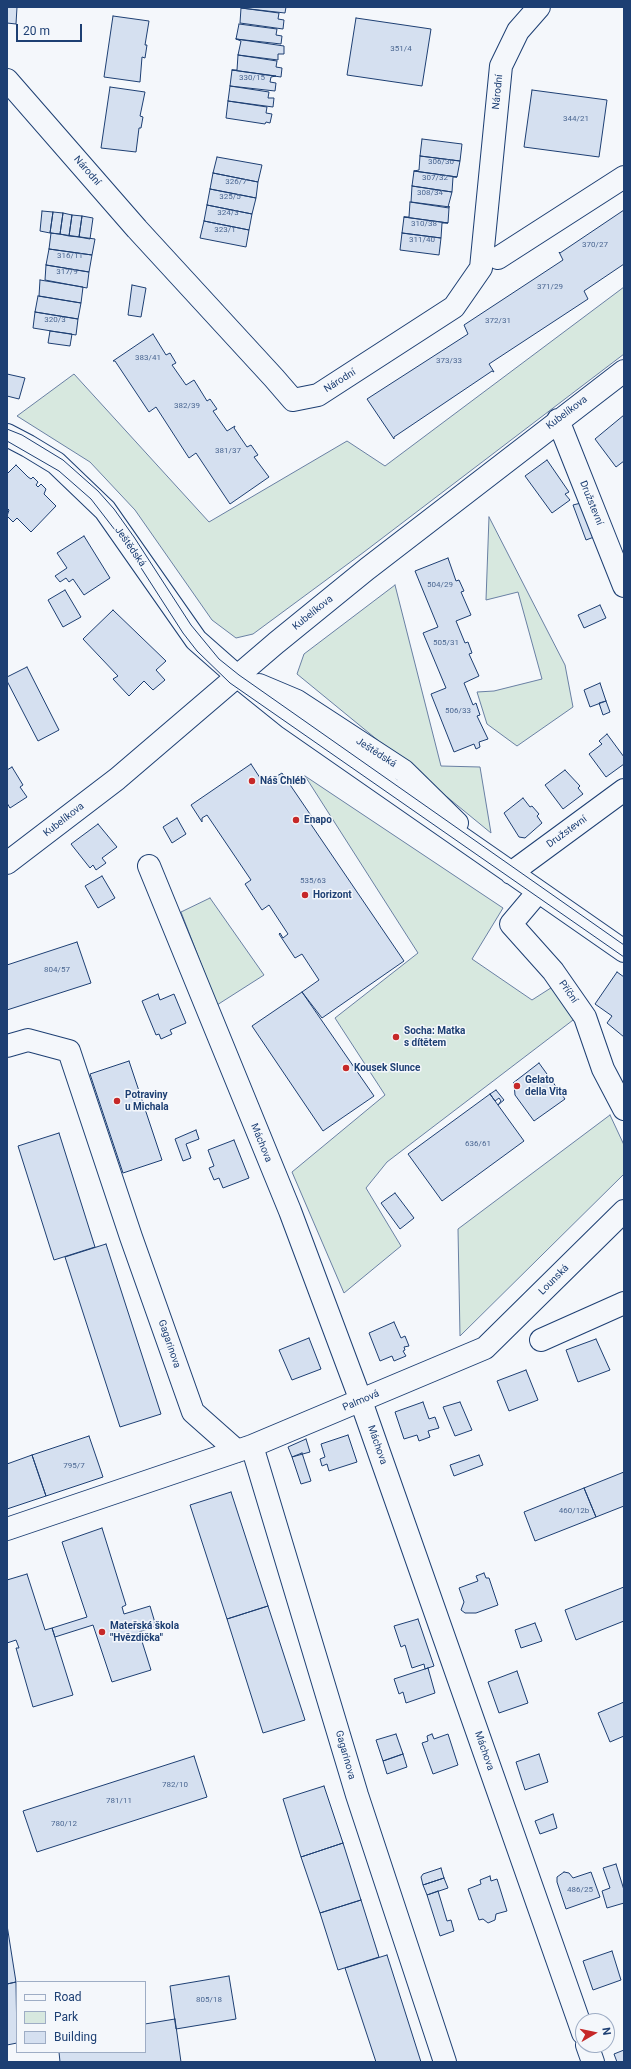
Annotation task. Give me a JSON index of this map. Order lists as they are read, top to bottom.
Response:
{
  "streets": {
    "street": [
      "Národní",
      "Kubelíkova",
      "Družstevní",
      "Ještědská",
      "Příční",
      "Máchova",
      "Lounská",
      "Gagarinova",
      "Palmová"
    ]
  },
  "crossings": [
    ["Kubelíkova", "Družstevní"],
    ["Kubelíkova", "Ještědská"],
    ["Družstevní", "Ještědská"],
    ["Ještědská", "Příční"],
    ["Máchova", "Palmová"],
    ["Lounská", "Palmová"],
    ["Gagarinova", "Palmová"]
  ],
  "places": [
    "Náš Chléb",
    "Enapo",
    "Horizont",
    "Socha: Matka s dítětem",
    "Kousek Slunce",
    "Gelato della Vita",
    "Potraviny u Michala",
    "Mateřská škola \"Hvězdička\""
  ],
  "house_numbers": [
    "351/4",
    "330/15",
    "344/21",
    "306/30",
    "307/32",
    "326/7",
    "308/34",
    "325/5",
    "324/3",
    "310/38",
    "323/1",
    "311/40",
    "370/27",
    "316/11",
    "317/9",
    "371/29",
    "320/3",
    "372/31",
    "383/41",
    "373/33",
    "382/39",
    "381/37",
    "504/29",
    "505/31",
    "506/33",
    "535/63",
    "804/57",
    "636/61",
    "795/7",
    "460/12b",
    "782/10",
    "781/11",
    "780/12",
    "486/25",
    "805/18"
  ],
  "legend": ["Road", "Park", "Building"],
  "scale_bar": "20 m",
  "north": "right"
}
